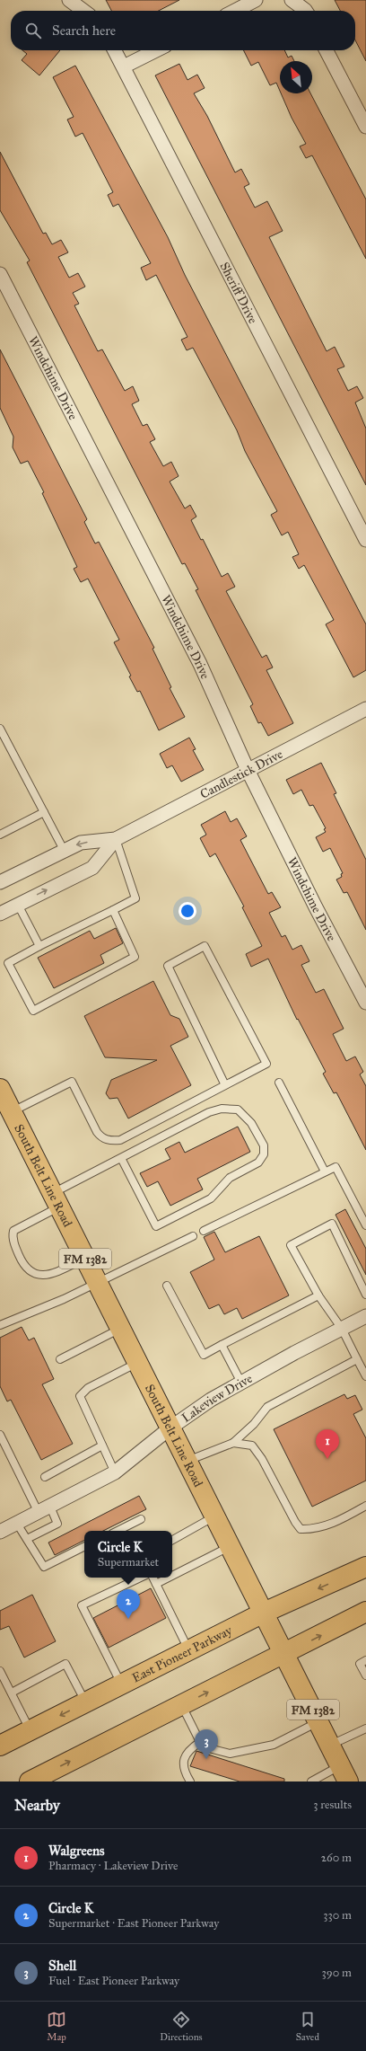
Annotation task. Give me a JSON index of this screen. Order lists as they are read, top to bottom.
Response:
{
  "streets": {
    "main road": ["South Belt Line Road", "FM 1382", "East Pioneer Parkway"],
    "street": [
      "Sheriff Drive",
      "Windchime Drive",
      "Candlestick Drive",
      "Lakeview Drive"
    ]
  },
  "crossings": [
    ["Windchime Drive", "Candlestick Drive"],
    ["South Belt Line Road", "Lakeview Drive"],
    ["South Belt Line Road", "East Pioneer Parkway"]
  ],
  "north": "top left",
  "page": {
    "search": "Search here",
    "pins": ["1", "2", "3"],
    "popup": ["Circle K", "Supermarket"],
    "heading": ["Nearby", "3 results"],
    "list": [
      {
        "mark": "1",
        "name": "Walgreens",
        "note": "Pharmacy · Lakeview Drive",
        "value": "260 m"
      },
      {
        "mark": "2",
        "name": "Circle K",
        "note": "Supermarket · East Pioneer Parkway",
        "value": "330 m"
      },
      {
        "mark": "3",
        "name": "Shell",
        "note": "Fuel · East Pioneer Parkway",
        "value": "390 m"
      }
    ],
    "nav": ["Map", "Directions", "Saved"]
  }
}
